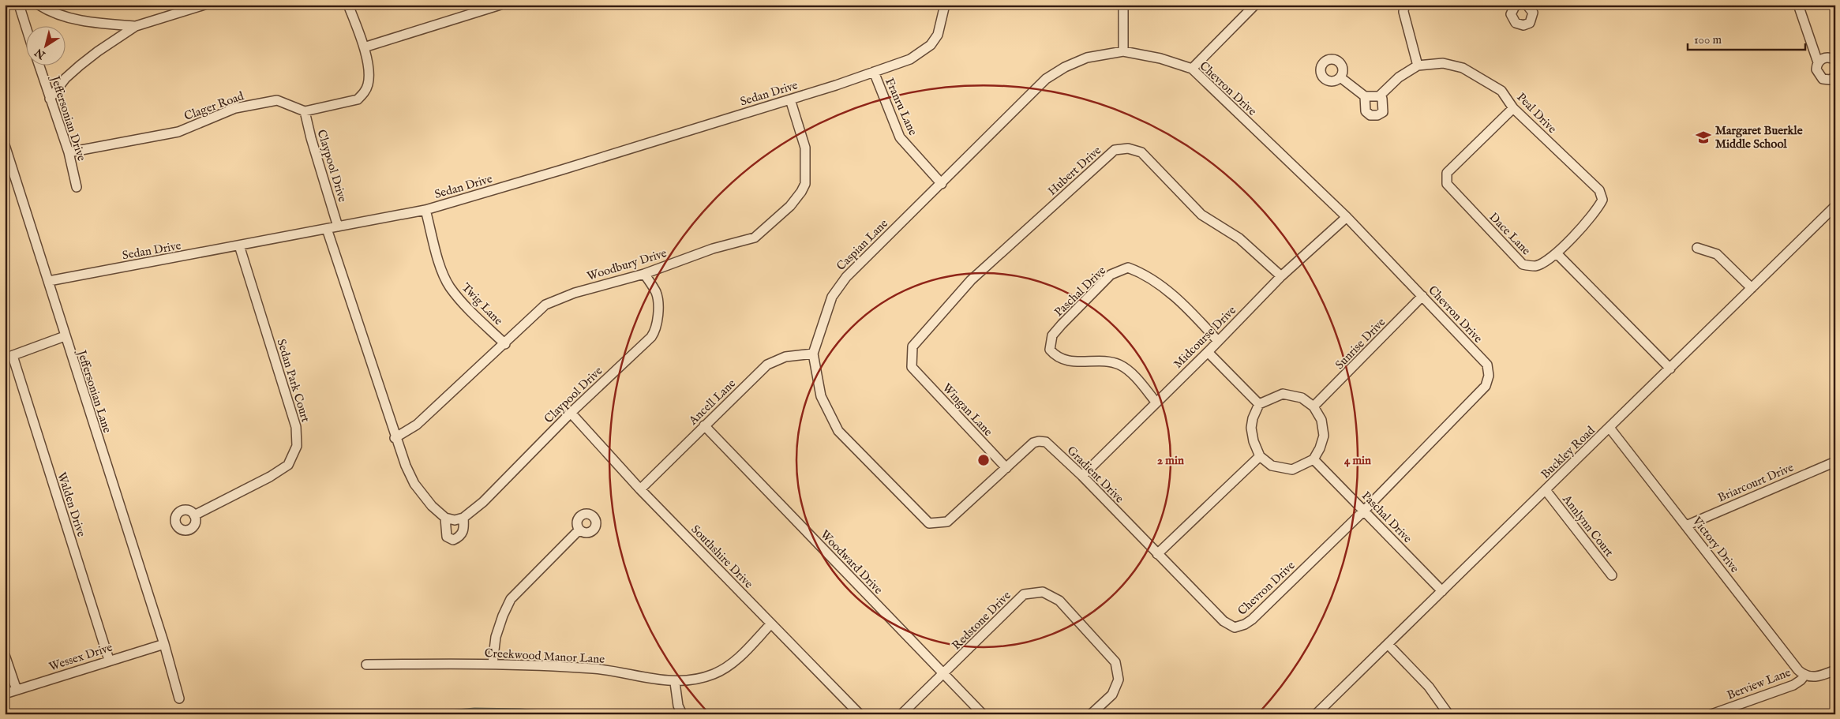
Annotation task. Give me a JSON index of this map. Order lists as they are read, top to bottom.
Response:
{
  "streets": {
    "street": [
      "Chevron Drive",
      "Sedan Drive",
      "Clager Road",
      "Franru Lane",
      "Peal Drive",
      "Jeffersonian Drive",
      "Claypool Drive",
      "Hubert Drive",
      "Dace Lane",
      "Caspian Lane",
      "Woodbury Drive",
      "Paschal Drive",
      "Twig Lane",
      "Midcourse Drive",
      "Sunrise Drive",
      "Sedan Park Court",
      "Jeffersonian Lane",
      "Ancell Lane",
      "Wingan Lane",
      "Buckley Road",
      "Gradient Drive",
      "Briarcourt Drive",
      "Walden Drive",
      "Annlynn Court",
      "Victory Drive",
      "Southshire Drive",
      "Woodward Drive",
      "Redstone Drive",
      "Creekwood Manor Lane",
      "Wessex Drive",
      "Berview Lane"
    ]
  },
  "crossings": [
    ["Chevron Drive", "Caspian Lane"],
    ["Chevron Drive", "Paschal Drive"],
    ["Chevron Drive", "Midcourse Drive"],
    ["Chevron Drive", "Sunrise Drive"],
    ["Chevron Drive", "Gradient Drive"],
    ["Sedan Drive", "Franru Lane"],
    ["Sedan Drive", "Claypool Drive"],
    ["Sedan Drive", "Woodbury Drive"],
    ["Sedan Drive", "Twig Lane"],
    ["Sedan Drive", "Sedan Park Court"],
    ["Sedan Drive", "Jeffersonian Lane"],
    ["Clager Road", "Jeffersonian Drive"],
    ["Clager Road", "Claypool Drive"],
    ["Franru Lane", "Caspian Lane"],
    ["Peal Drive", "Dace Lane"],
    ["Claypool Drive", "Woodbury Drive"],
    ["Claypool Drive", "Southshire Drive"],
    ["Hubert Drive", "Midcourse Drive"],
    ["Hubert Drive", "Wingan Lane"],
    ["Caspian Lane", "Ancell Lane"],
    ["Caspian Lane", "Gradient Drive"],
    ["Woodbury Drive", "Twig Lane"],
    ["Paschal Drive", "Midcourse Drive"],
    ["Paschal Drive", "Sunrise Drive"],
    ["Paschal Drive", "Buckley Road"],
    ["Midcourse Drive", "Gradient Drive"],
    ["Jeffersonian Lane", "Wessex Drive"],
    ["Ancell Lane", "Southshire Drive"],
    ["Ancell Lane", "Woodward Drive"],
    ["Wingan Lane", "Gradient Drive"],
    ["Buckley Road", "Annlynn Court"],
    ["Buckley Road", "Victory Drive"],
    ["Briarcourt Drive", "Victory Drive"],
    ["Walden Drive", "Wessex Drive"],
    ["Victory Drive", "Berview Lane"],
    ["Southshire Drive", "Creekwood Manor Lane"],
    ["Woodward Drive", "Redstone Drive"]
  ],
  "places": {
    "school or university": ["Margaret Buerkle Middle School"]
  },
  "scale_bar": "100 m",
  "north": "bottom left",
  "rings": ["2 min", "4 min"]
}
